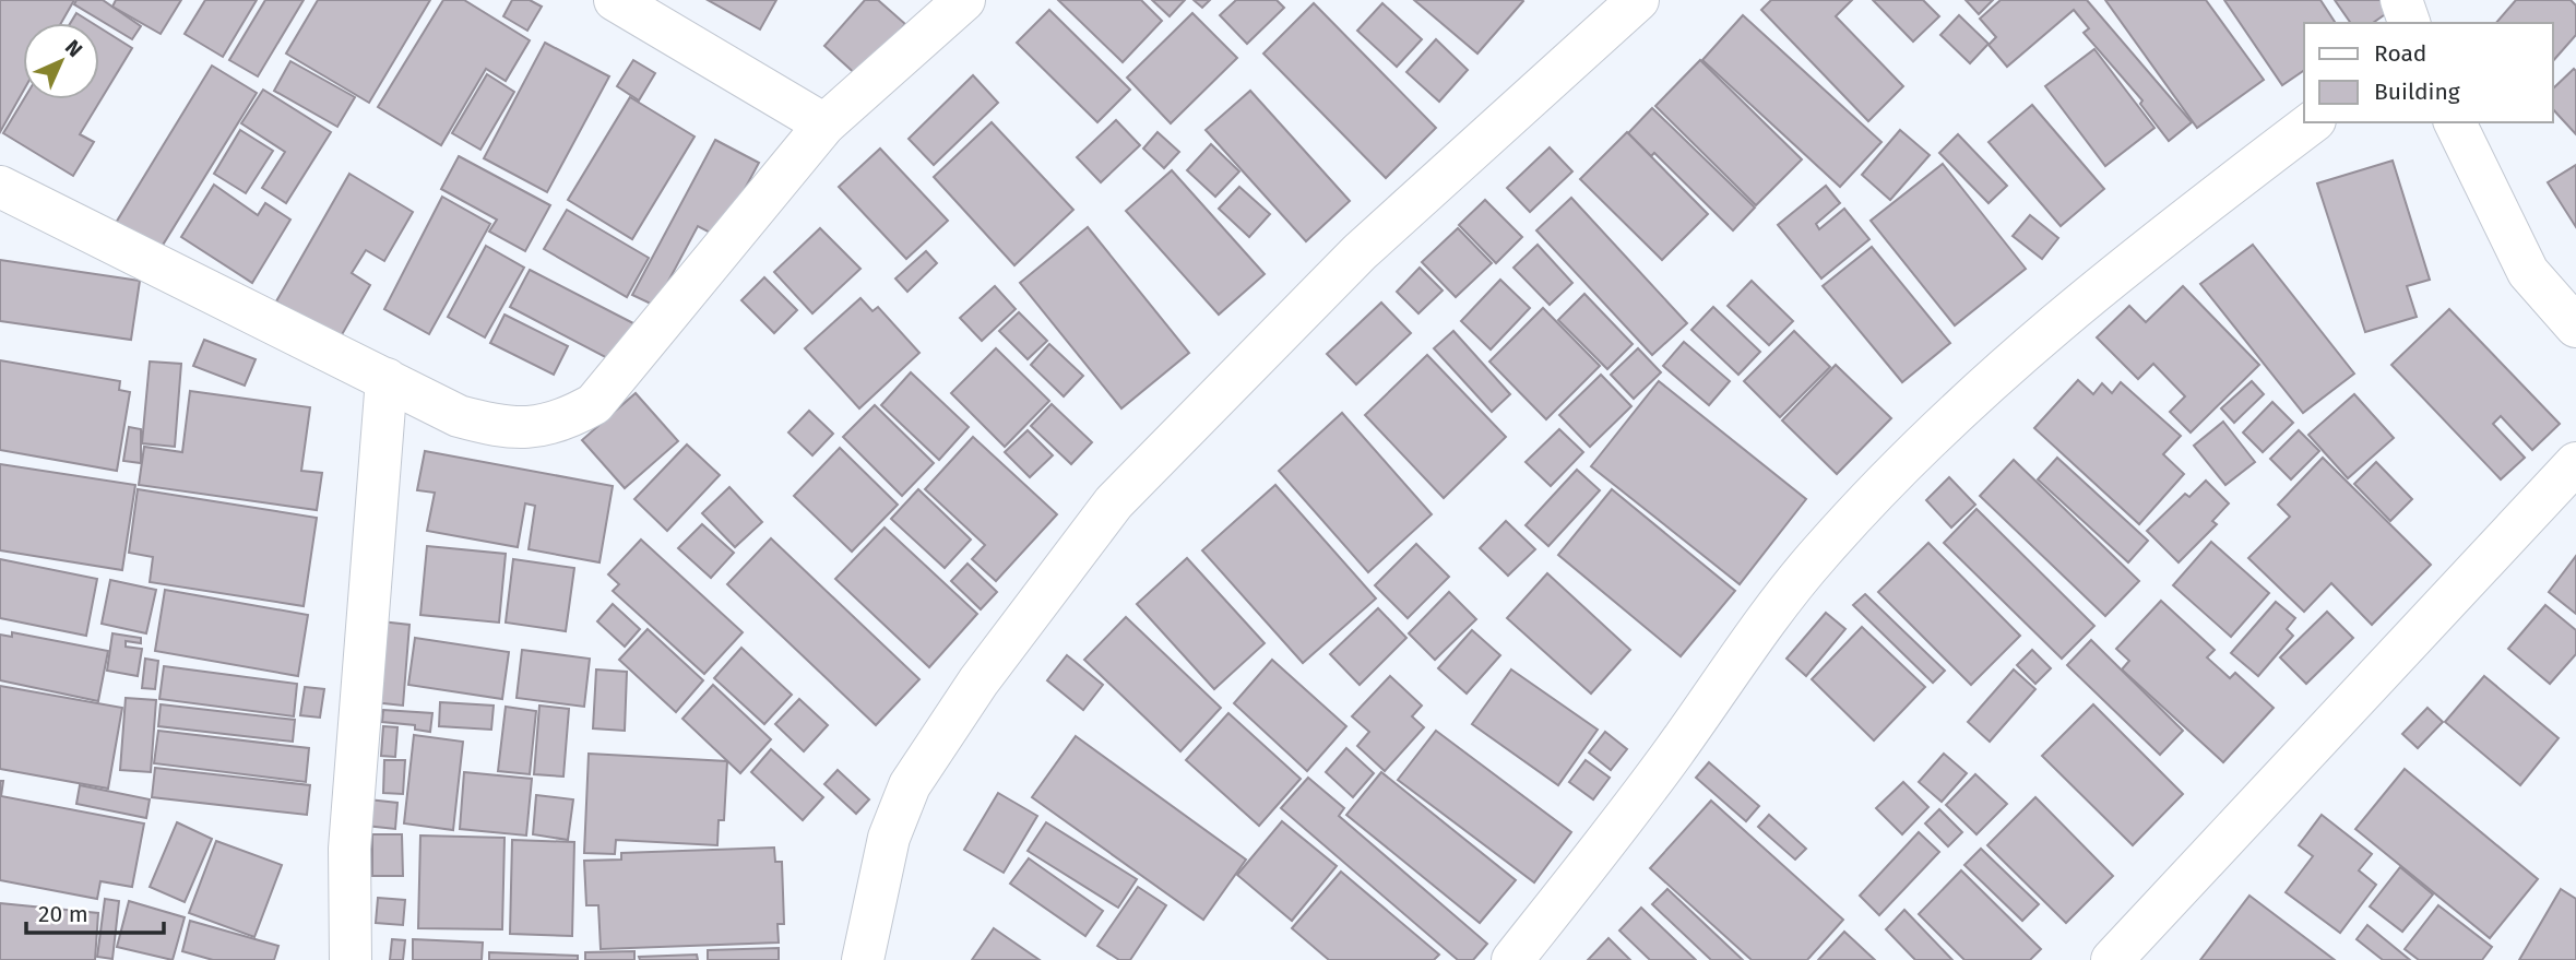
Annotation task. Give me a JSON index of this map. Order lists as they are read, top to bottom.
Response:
{
  "legend": ["Road", "Building"],
  "scale_bar": "20 m",
  "north": "top right"
}
